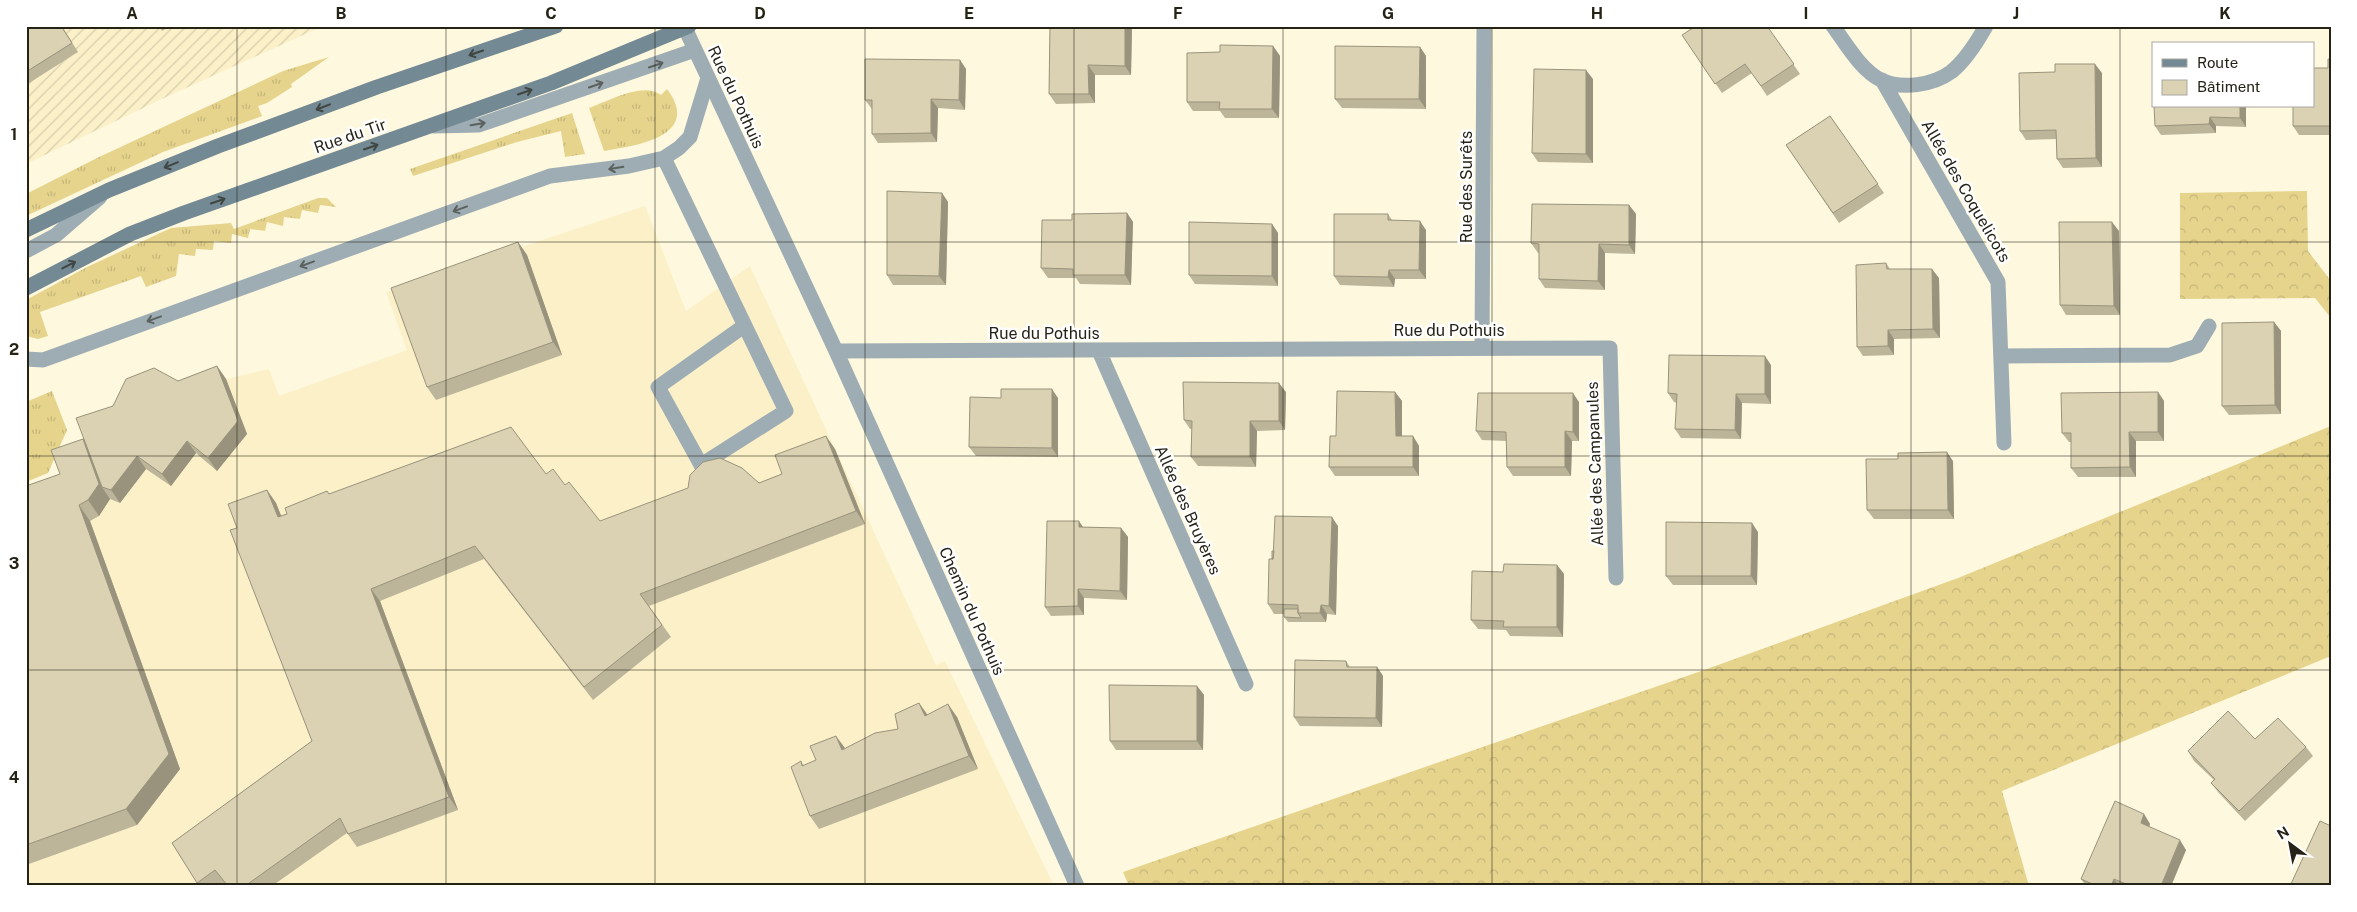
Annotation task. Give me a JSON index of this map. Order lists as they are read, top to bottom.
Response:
{
  "streets": {
    "main road": ["Rue du Tir"],
    "street": [
      "Rue du Pothuis",
      "Rue des Surêts",
      "Allée des Coquelicots",
      "Allée des Campanules",
      "Allée des Bruyères",
      "Chemin du Pothuis"
    ]
  },
  "crossings": [
    ["Rue du Pothuis", "Rue du Tir"],
    ["Rue du Pothuis", "Rue des Surêts"],
    ["Rue du Pothuis", "Allée des Campanules"],
    ["Rue du Pothuis", "Allée des Bruyères"],
    ["Rue du Pothuis", "Chemin du Pothuis"]
  ],
  "legend": ["Route", "Bâtiment"],
  "north": "top left",
  "grid": {
    "columns": [
      "A",
      "B",
      "C",
      "D",
      "E",
      "F",
      "G",
      "H",
      "I",
      "J",
      "K"
    ],
    "rows": [
      "1",
      "2",
      "3",
      "4"
    ]
  }
}
